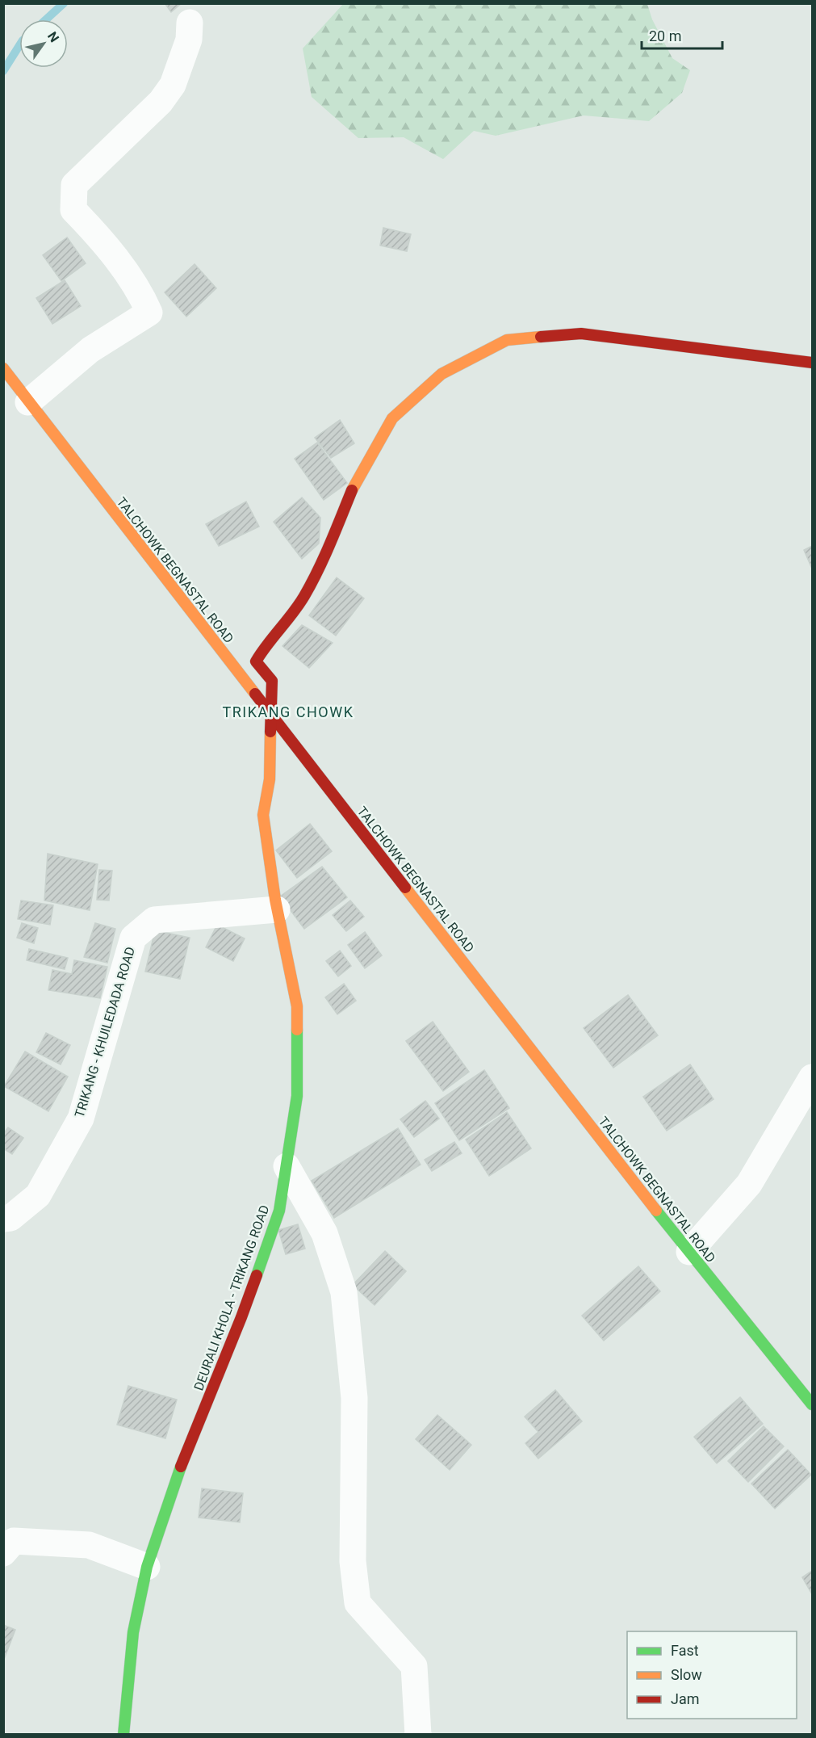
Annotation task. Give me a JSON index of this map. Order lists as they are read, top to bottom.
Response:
{
  "streets": {
    "street": ["TALCHOWK BEGNASTAL ROAD", "TRIKANG - KHUILEDADA ROAD", "DEURALI KHOLA - TRIKANG ROAD"]
  },
  "crossings": [
    ["TALCHOWK BEGNASTAL ROAD", "DEURALI KHOLA - TRIKANG ROAD"],
    ["TRIKANG - KHUILEDADA ROAD", "DEURALI KHOLA - TRIKANG ROAD"]
  ],
  "districts": ["TRIKANG CHOWK"],
  "legend": ["Fast", "Slow", "Jam"],
  "scale_bar": "20 m",
  "north": "top right"
}
